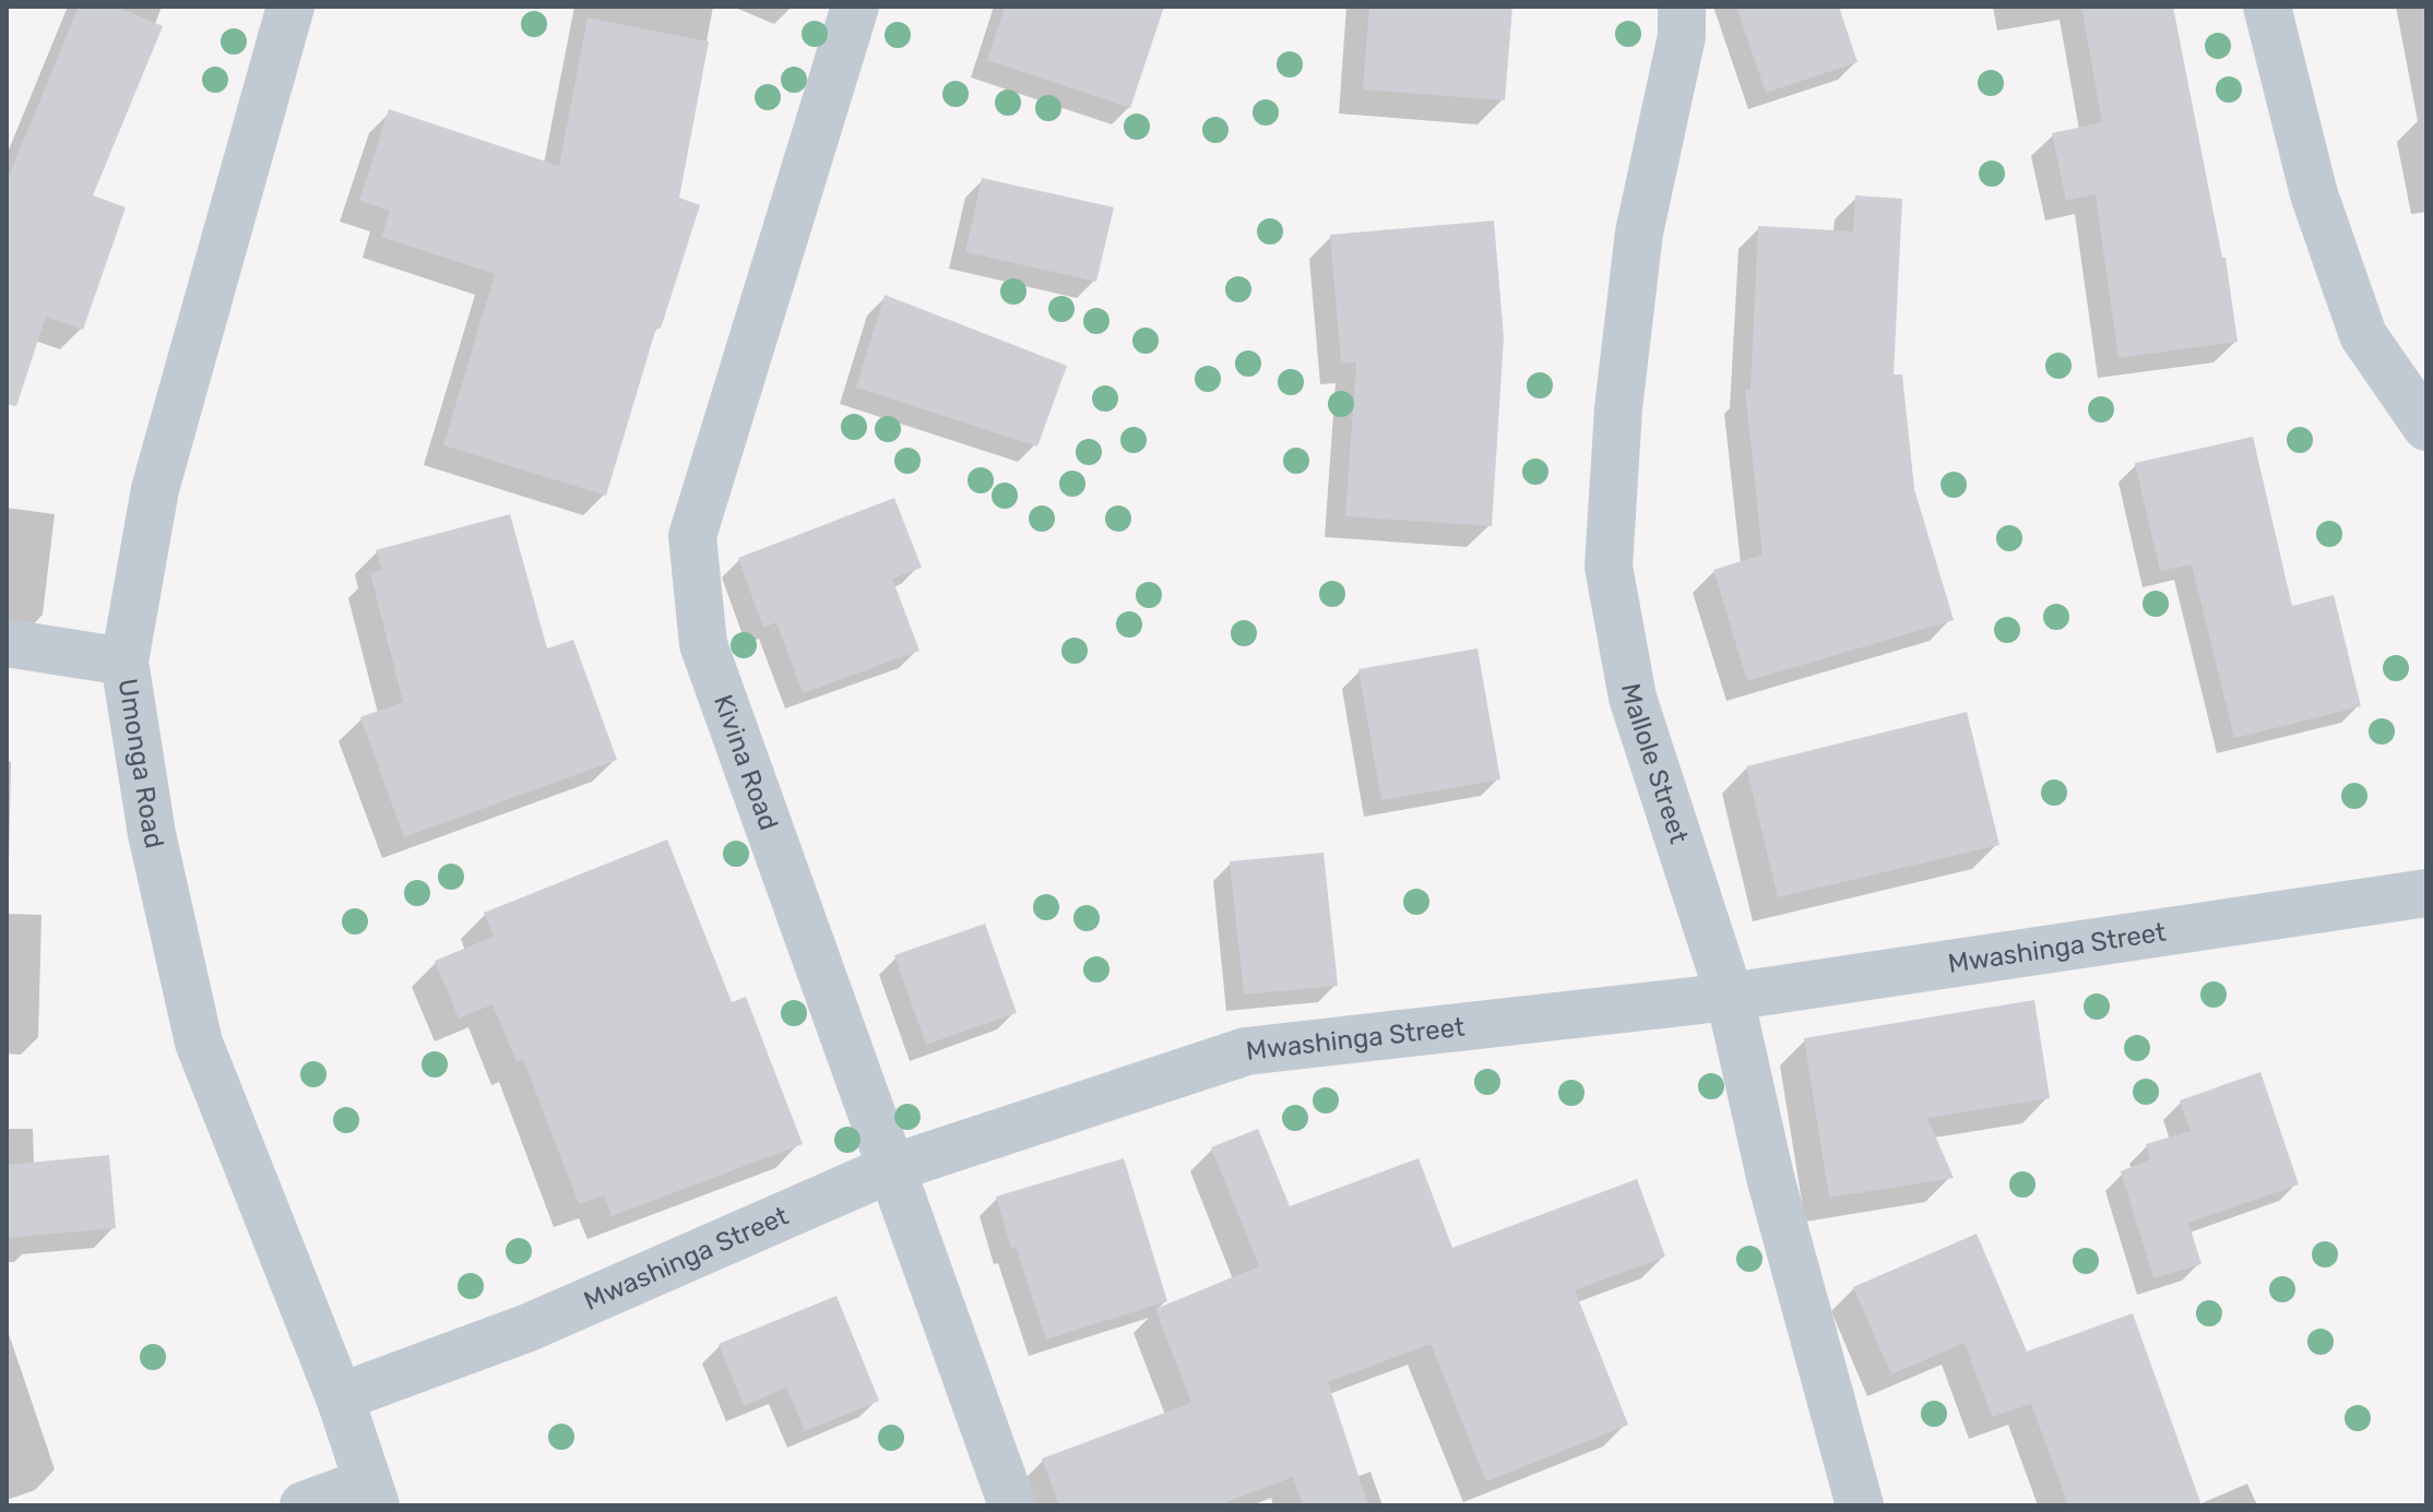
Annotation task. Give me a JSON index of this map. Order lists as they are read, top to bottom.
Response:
{
  "streets": {
    "street": [
      "Kivina Road",
      "Umonga Road",
      "Mallole Street",
      "Mwashinga Street"
    ]
  },
  "crossings": [
    ["Kivina Road", "Mwashinga Street"],
    ["Umonga Road", "Mwashinga Street"],
    ["Mallole Street", "Mwashinga Street"]
  ]
}
